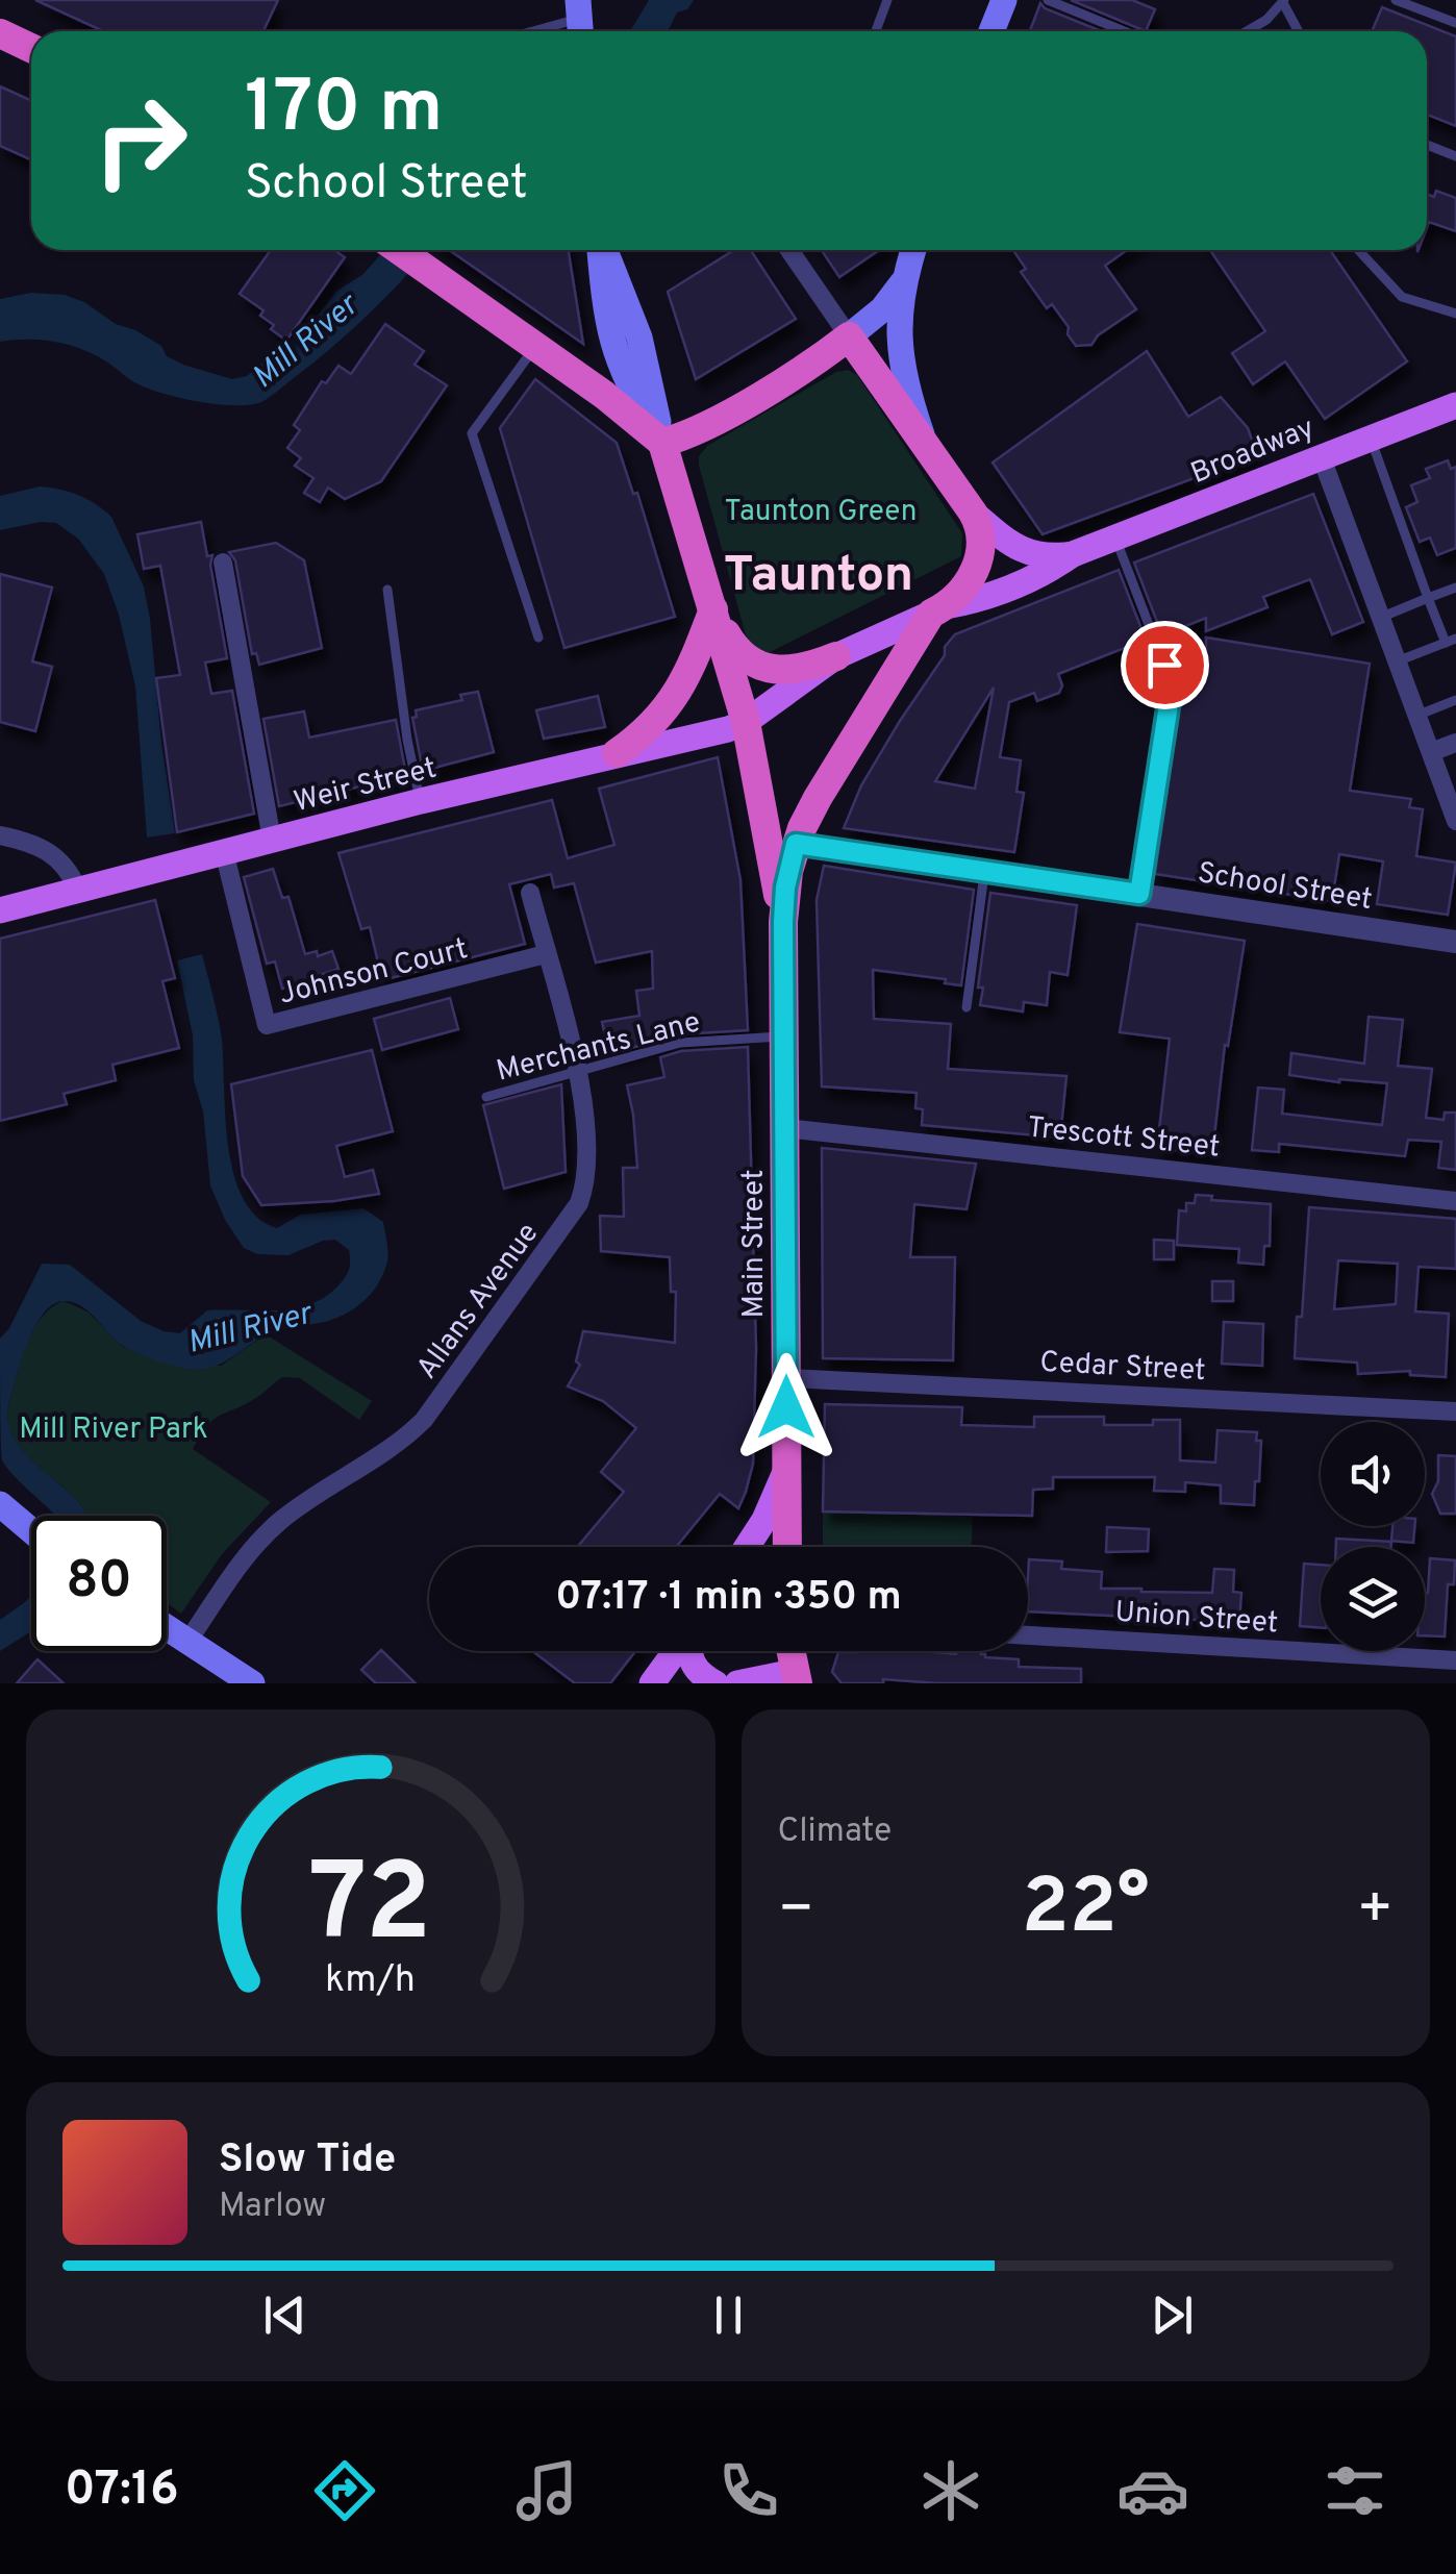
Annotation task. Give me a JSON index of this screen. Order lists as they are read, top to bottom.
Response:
{
  "streets": {
    "highway": ["Main Street"],
    "main road": ["Broadway", "Weir Street"],
    "street": [
      "School Street",
      "Johnson Court",
      "Trescott Street",
      "Allans Avenue",
      "Cedar Street",
      "Union Street"
    ],
    "lane": ["Merchants Lane"]
  },
  "crossings": [
    ["Broadway", "Main Street"],
    ["Weir Street", "Johnson Court"],
    ["Weir Street", "Main Street"],
    ["School Street", "Main Street"],
    ["Johnson Court", "Allans Avenue"],
    ["Merchants Lane", "Main Street"],
    ["Merchants Lane", "Allans Avenue"],
    ["Trescott Street", "Main Street"],
    ["Main Street", "Cedar Street"]
  ],
  "districts": ["Taunton"],
  "water": ["Mill River"],
  "parks": ["Taunton Green", "Mill River Park"],
  "page": {
    "turn": ["170 m", "School Street"],
    "limit": "80",
    "trip": "07:17 · 1 min · 350 m",
    "tile": "Climate",
    "heat": ["−", "22°", "+"],
    "song": ["Slow Tide", "Marlow"],
    "tabs": "07:16",
    "gauge": ["72", "km/h"]
  }
}
